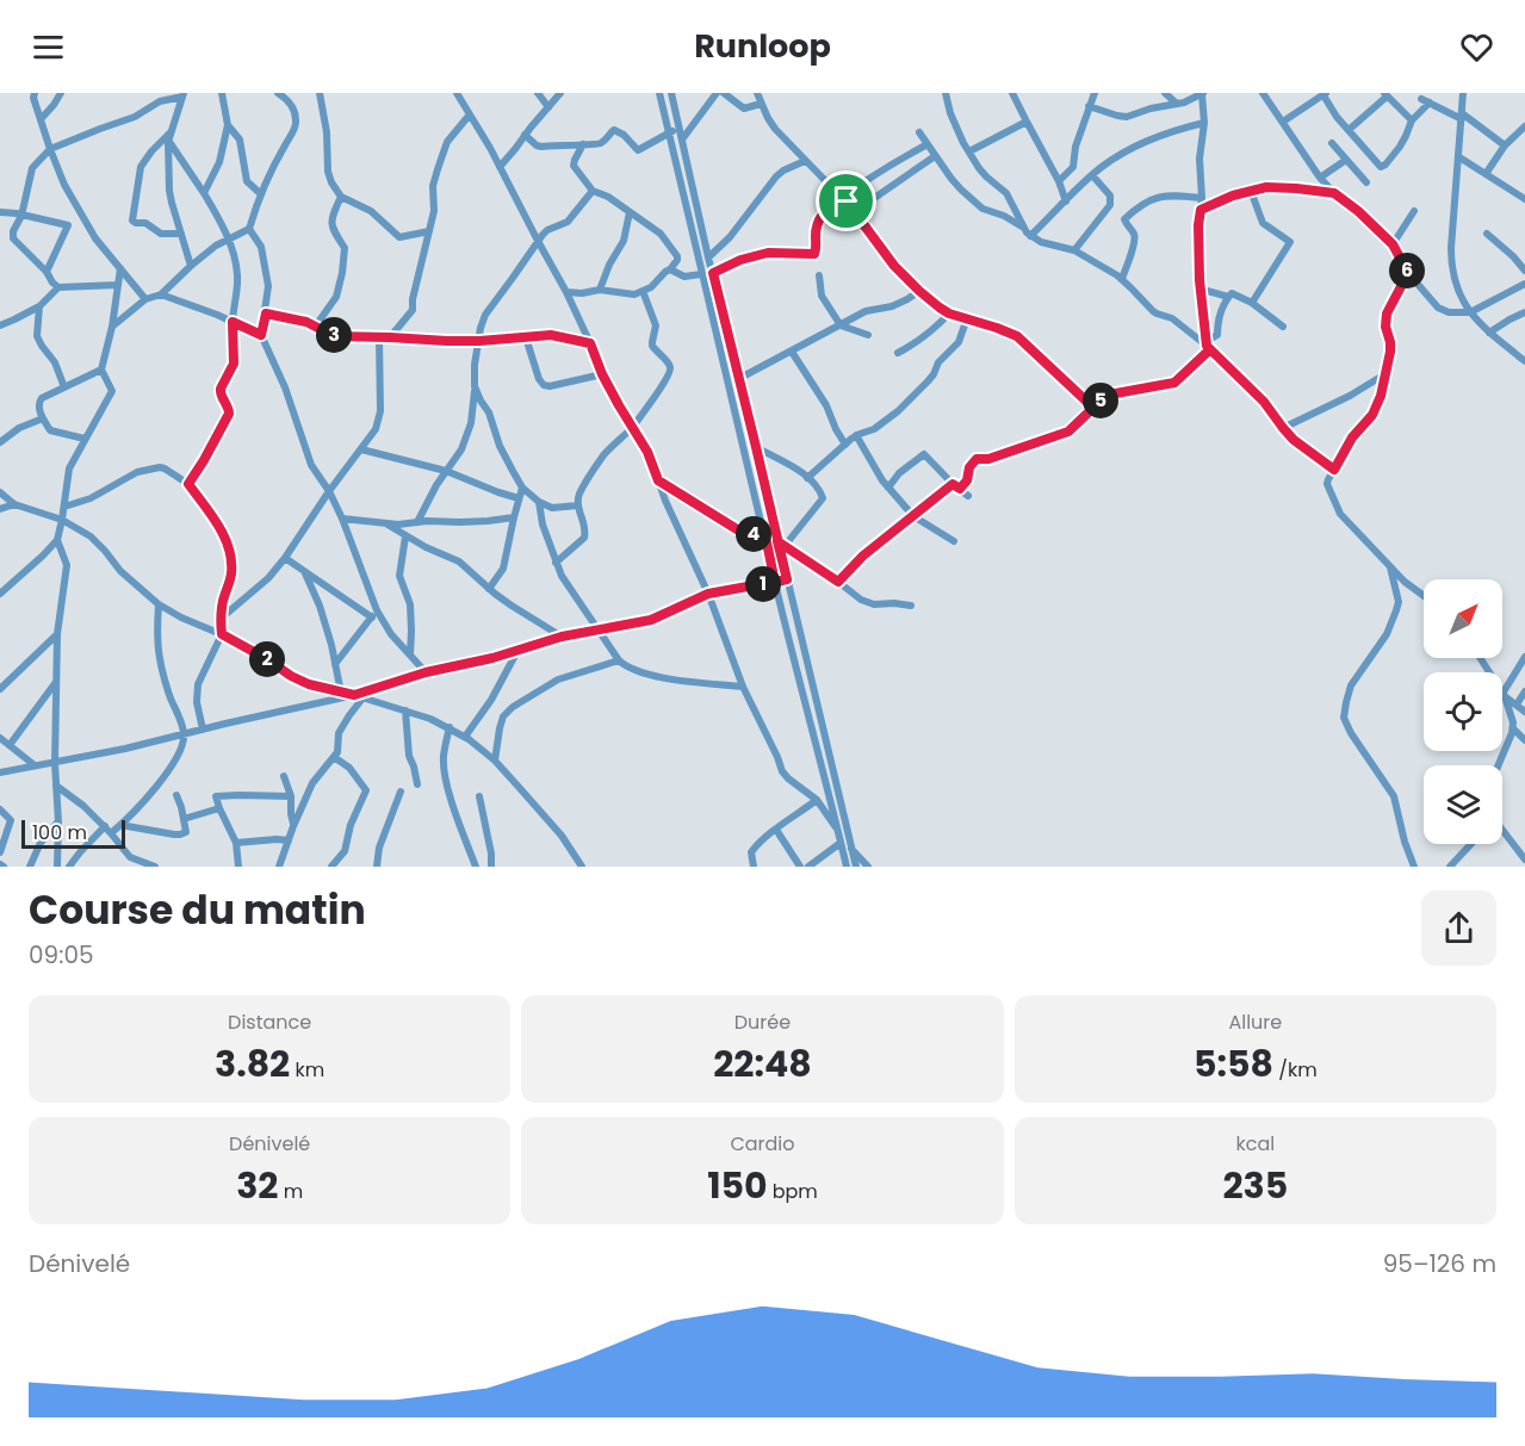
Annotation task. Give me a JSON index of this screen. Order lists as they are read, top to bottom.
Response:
{
  "scale_bar": "100 m",
  "north": "top right",
  "page": {
    "header": "Runloop",
    "pins": [
      "6",
      "3",
      "5",
      "4",
      "1",
      "2"
    ],
    "scale": "100 m",
    "heading": ["Course du matin", "09:05"],
    "stats": [
      ["Distance", "3.82 km"],
      ["Durée", "22:48"],
      ["Allure", "5:58 /km"],
      ["Dénivelé", "32 m"],
      ["Cardio", "150 bpm"],
      ["kcal", "235"]
    ],
    "chart": ["Dénivelé", "95–126 m"]
  }
}
